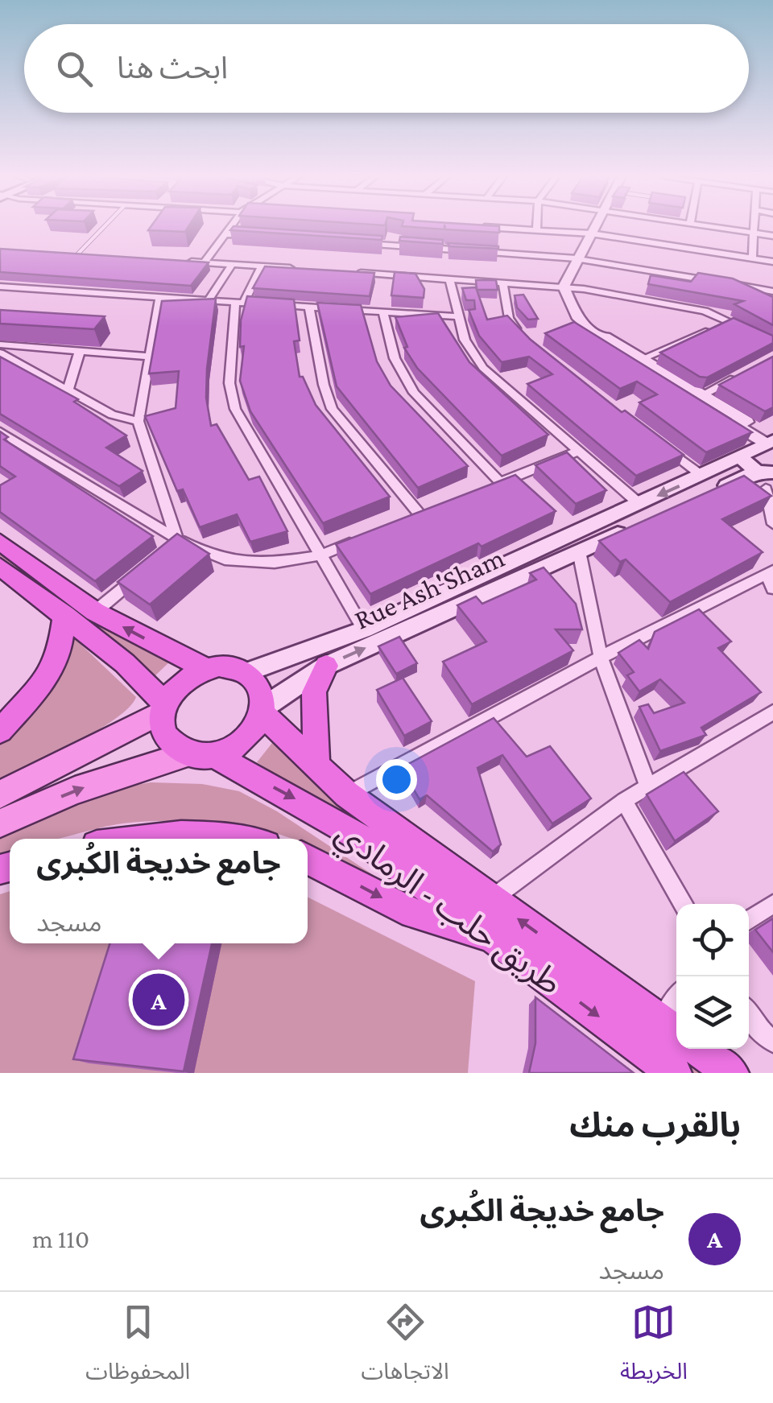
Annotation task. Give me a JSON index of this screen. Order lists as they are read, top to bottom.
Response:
{
  "streets": {
    "highway": ["طريق حلب - الرمادي"],
    "main road": ["Rue Ash'Sham"]
  },
  "crossings": [
    ["Rue Ash'Sham", "طريق حلب - الرمادي"]
  ],
  "page": {
    "search": "ابحث هنا",
    "popup": ["جامع خديجة الكُبرى", "مسجد"],
    "pins": "A",
    "heading": "بالقرب منك",
    "list": [
      {
        "mark": "A",
        "name": "جامع خديجة الكُبرى",
        "note": "مسجد",
        "value": "110 m"
      }
    ],
    "nav": ["الخريطة", "الاتجاهات", "المحفوظات"]
  }
}
